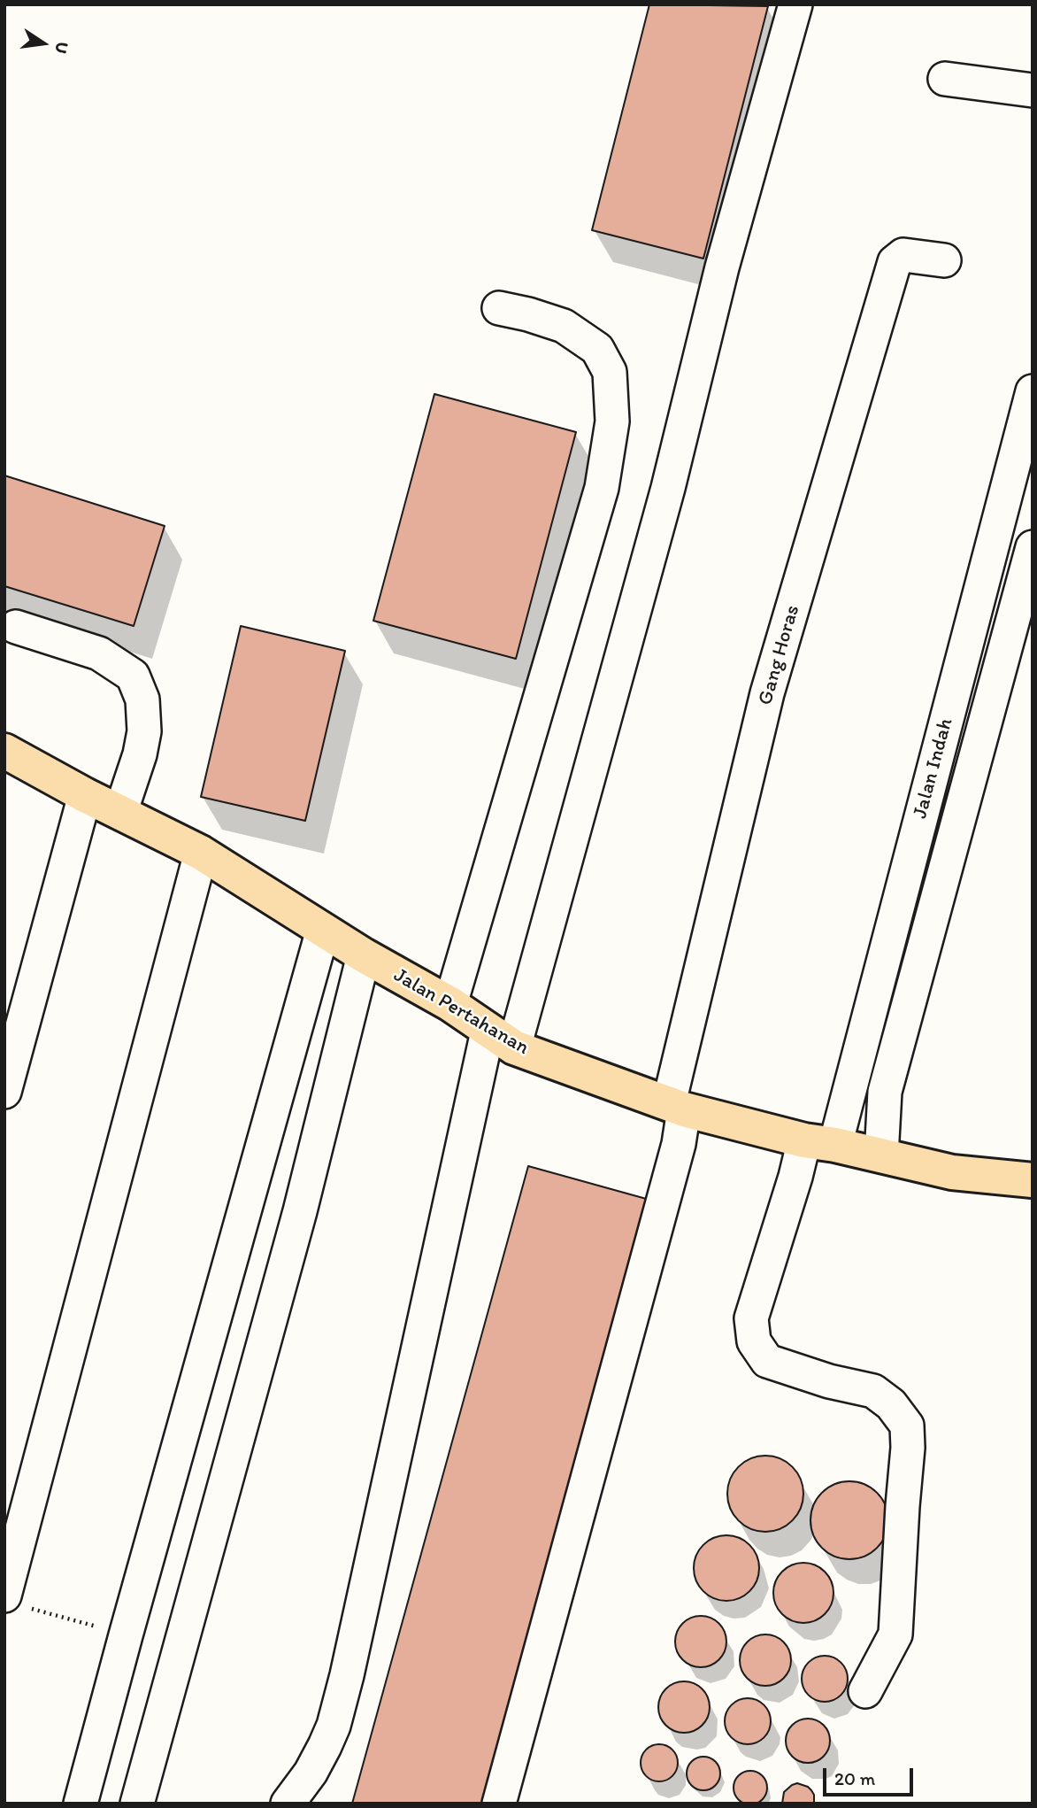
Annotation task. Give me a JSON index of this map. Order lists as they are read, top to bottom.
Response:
{
  "streets": {
    "main road": ["Jalan Pertahanan"],
    "street": ["Gang Horas", "Jalan Indah"]
  },
  "crossings": [
    ["Gang Horas", "Jalan Pertahanan"],
    ["Jalan Indah", "Jalan Pertahanan"]
  ],
  "scale_bar": "20 m",
  "north": "right"
}
